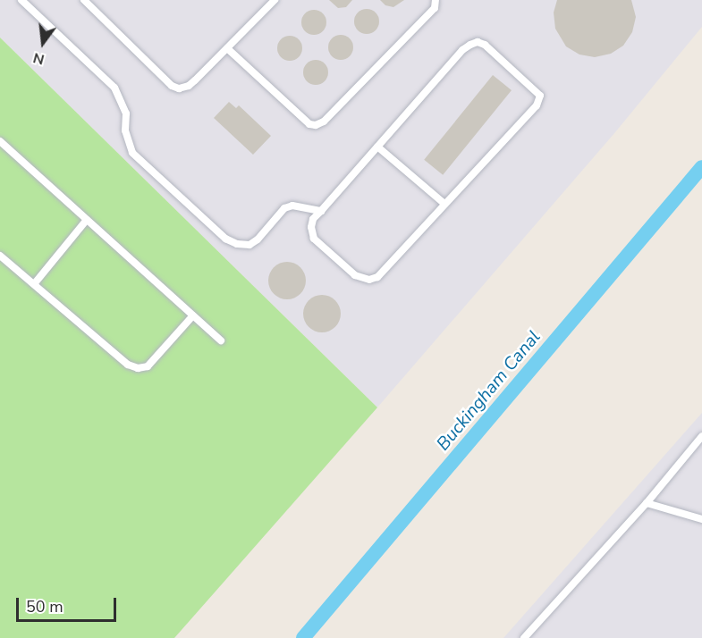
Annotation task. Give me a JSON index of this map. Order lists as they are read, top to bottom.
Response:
{
  "water": ["Buckingham Canal"],
  "scale_bar": "50 m",
  "north": "bottom"
}
